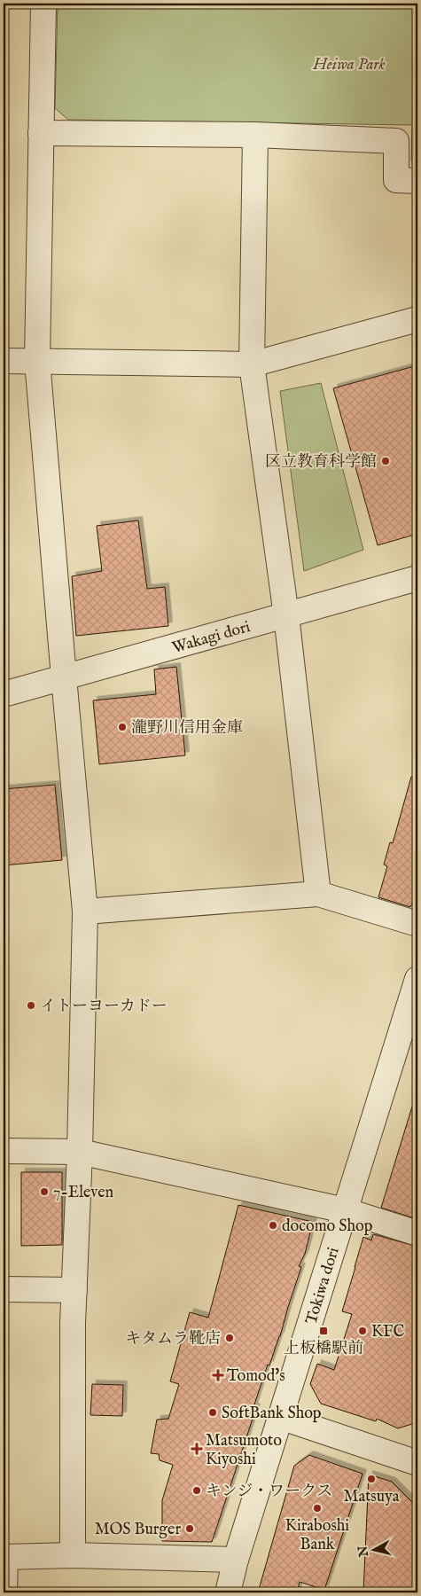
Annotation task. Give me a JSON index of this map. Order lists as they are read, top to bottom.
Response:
{
  "streets": {
    "street": ["Wakagi dori", "Tokiwa dori"]
  },
  "parks": ["Heiwa Park"],
  "places": {
    "other": [
      "区立教育科学館",
      "瀧野川信用金庫",
      "イトーヨーカドー",
      "7-Eleven",
      "docomo Shop",
      "KFC",
      "キタムラ靴店",
      "SoftBank Shop",
      "Matsuya",
      "キンジ・ワークス",
      "Kiraboshi Bank",
      "MOS Burger"
    ],
    "transit": ["上板橋駅前"],
    "health": ["Tomod's", "Matsumoto Kiyoshi"]
  },
  "north": "left"
}
